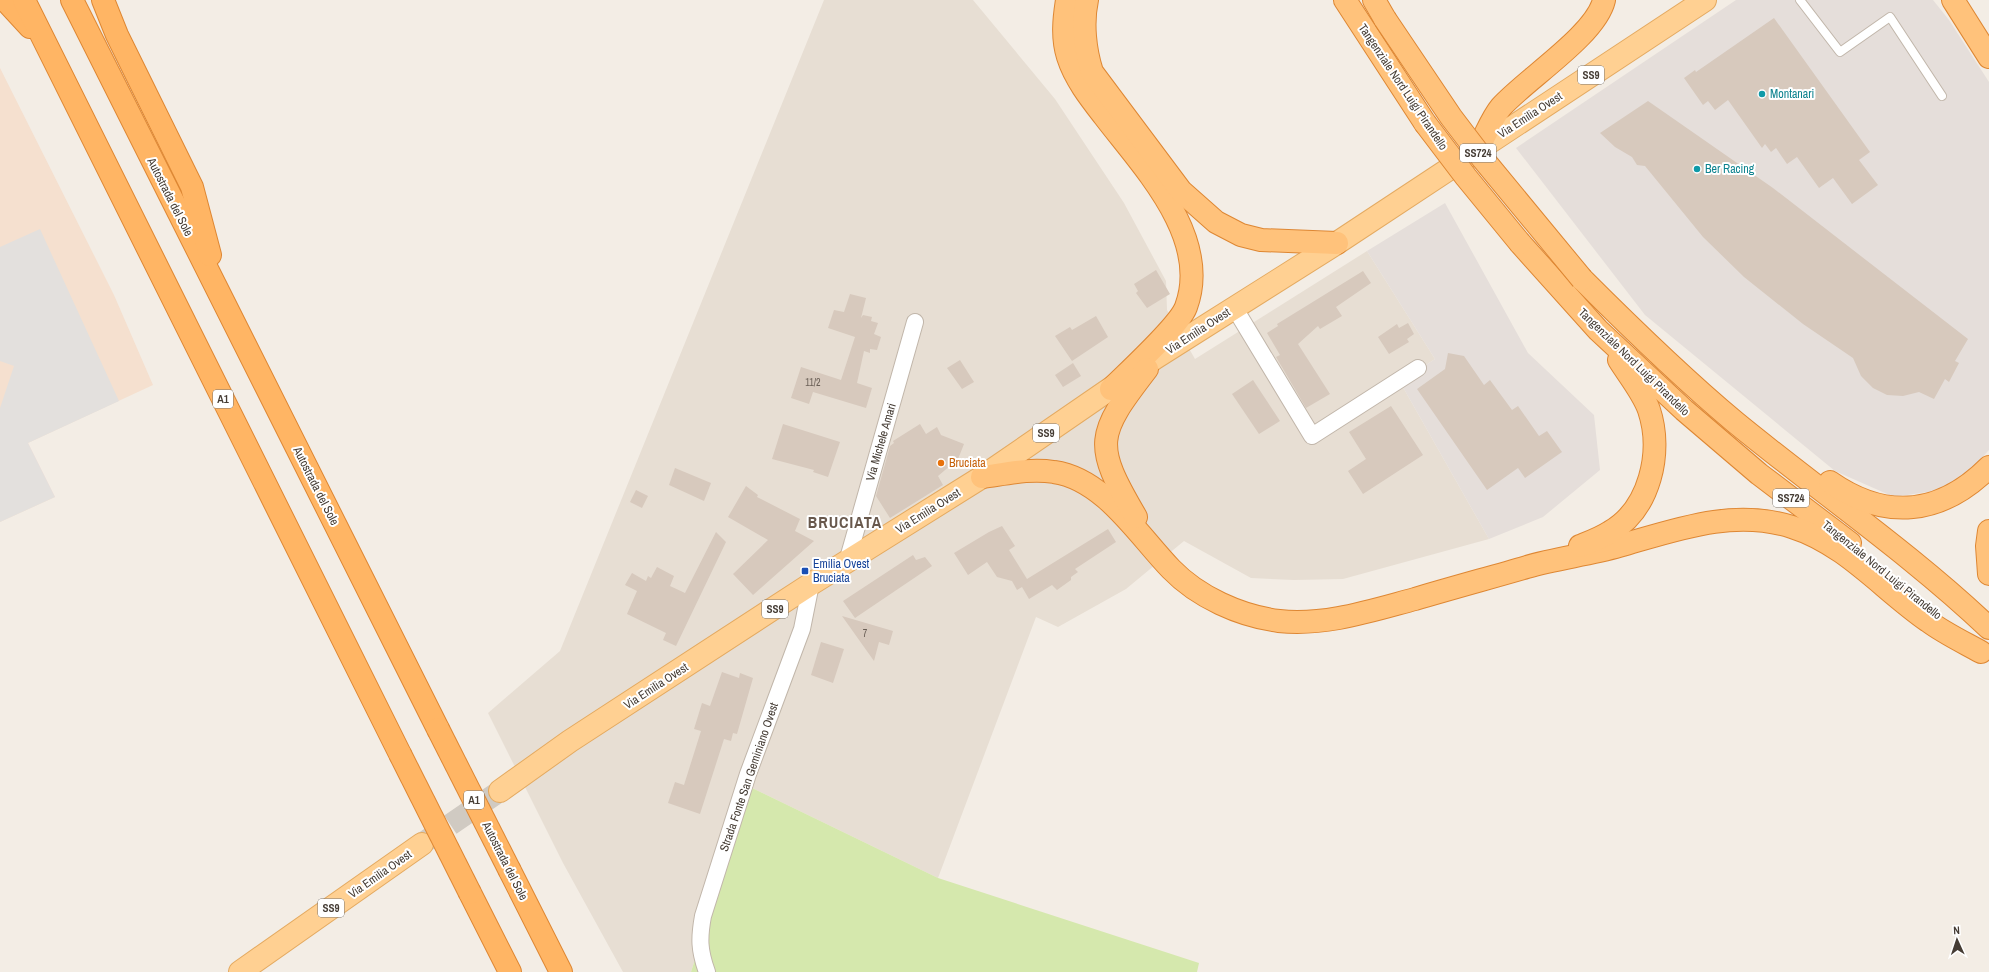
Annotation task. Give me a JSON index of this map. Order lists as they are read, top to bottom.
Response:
{
  "streets": {
    "highway": [
      "Tangenziale Nord Luigi Pirandello",
      "SS724",
      "Autostrada del Sole",
      "A1"
    ],
    "main road": ["SS9", "Via Emilia Ovest"],
    "street": ["Via Michele Amari", "Strada Fonte San Geminiano Ovest"]
  },
  "crossings": [
    ["Via Emilia Ovest", "Via Michele Amari"],
    ["Via Emilia Ovest", "Strada Fonte San Geminiano Ovest"]
  ],
  "districts": ["BRUCIATA"],
  "places": {
    "other": ["Montanari", "Ber Racing", "Bruciata"],
    "transit": ["Emilia Ovest Bruciata"]
  },
  "house_numbers": ["11/2", "7"],
  "north": "top"
}
